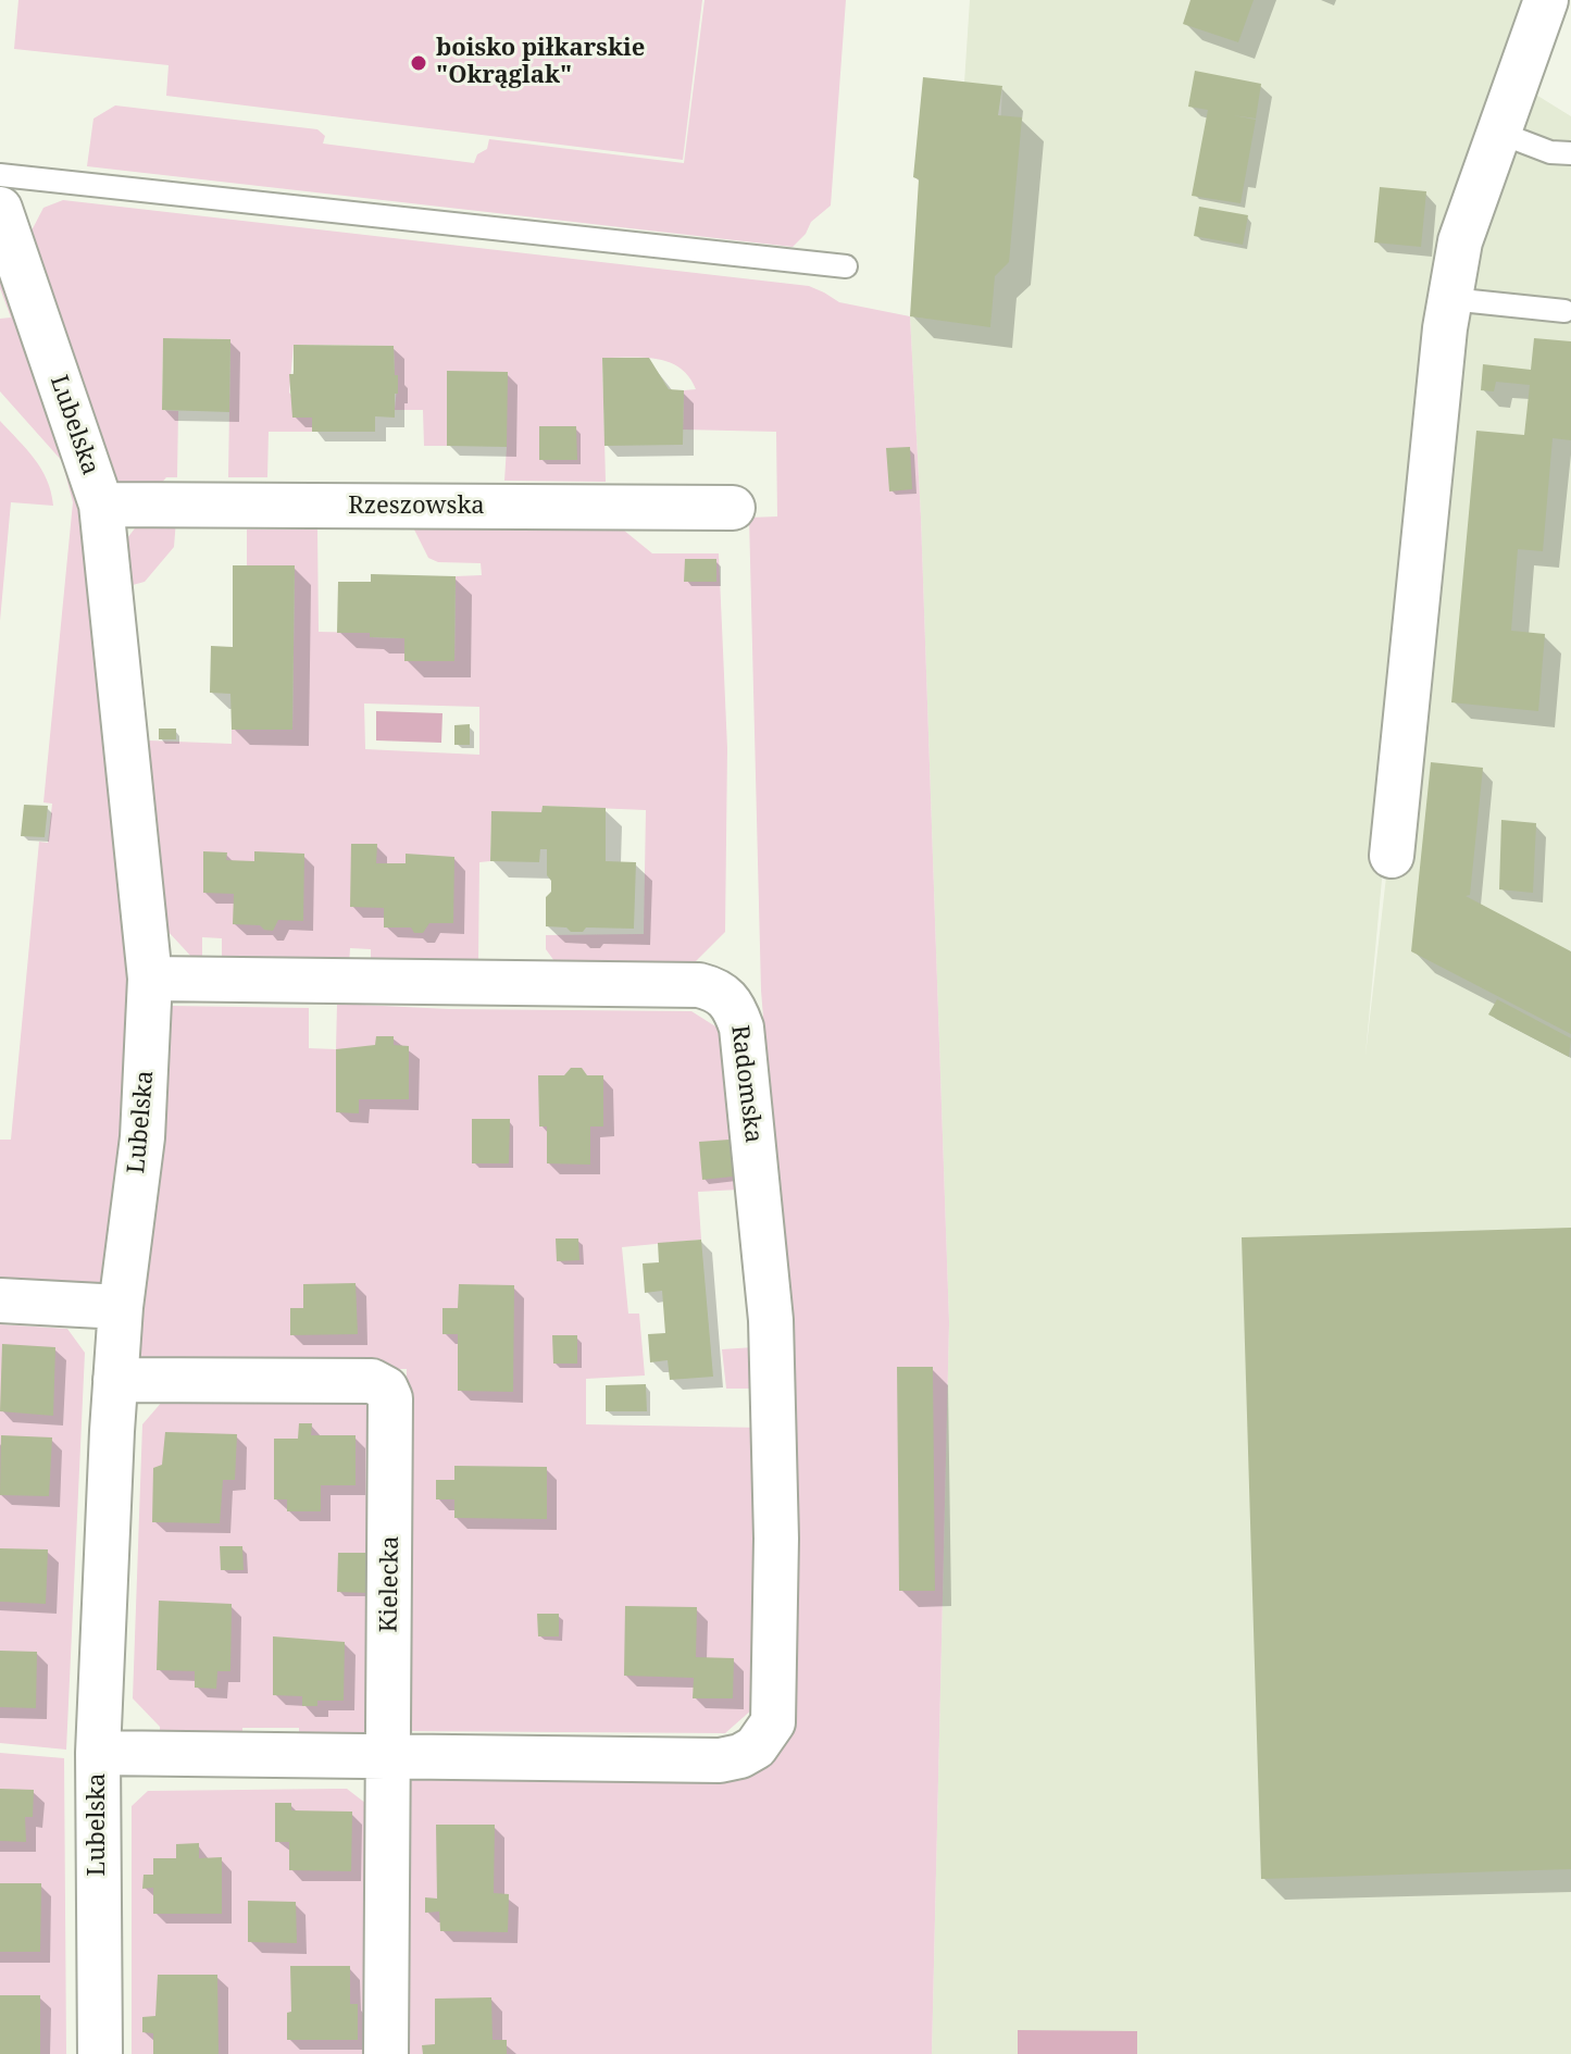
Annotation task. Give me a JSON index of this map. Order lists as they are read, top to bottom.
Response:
{
  "streets": {
    "street": [
      "Lubelska",
      "Rzeszowska",
      "Radomska",
      "Kielecka"
    ]
  },
  "crossings": [
    ["Lubelska", "Rzeszowska"],
    ["Lubelska", "Radomska"],
    ["Lubelska", "Kielecka"],
    ["Radomska", "Kielecka"]
  ],
  "places": ["boisko piłkarskie \"Okrąglak\""]
}
